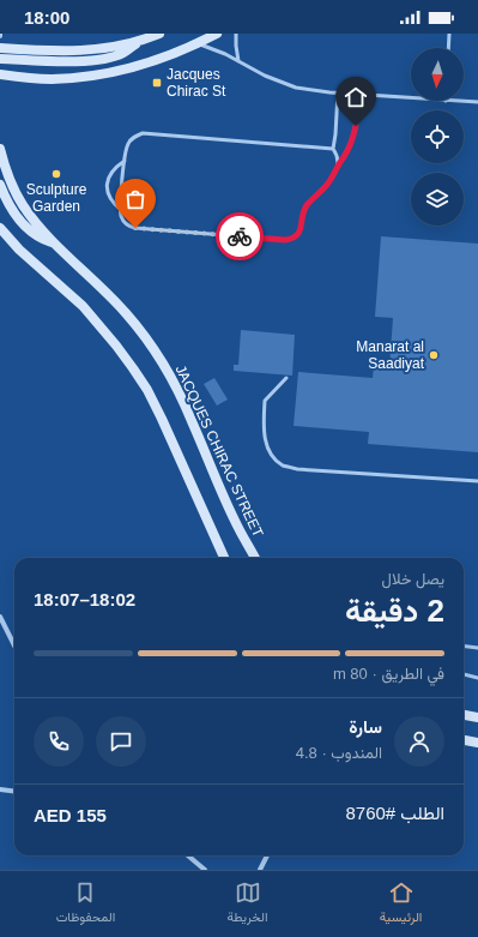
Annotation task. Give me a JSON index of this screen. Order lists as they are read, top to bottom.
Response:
{
  "streets": {
    "street": ["JACQUES CHIRAC STREET"]
  },
  "places": {
    "transit": ["Jacques Chirac St"],
    "other": ["Sculpture Garden", "Manarat al Saadiyat"]
  },
  "north": "bottom",
  "page": {
    "status": "18:00",
    "heading": ["2 دقيقة", "يصل خلال", "18:02–18:07"],
    "panel": [
      "سارة",
      "المندوب · 4.8",
      "الطلب #8760",
      "AED 155"
    ],
    "bar": "في الطريق · 80 m",
    "tabs": ["الرئيسية", "الخريطة", "المحفوظات"]
  }
}
